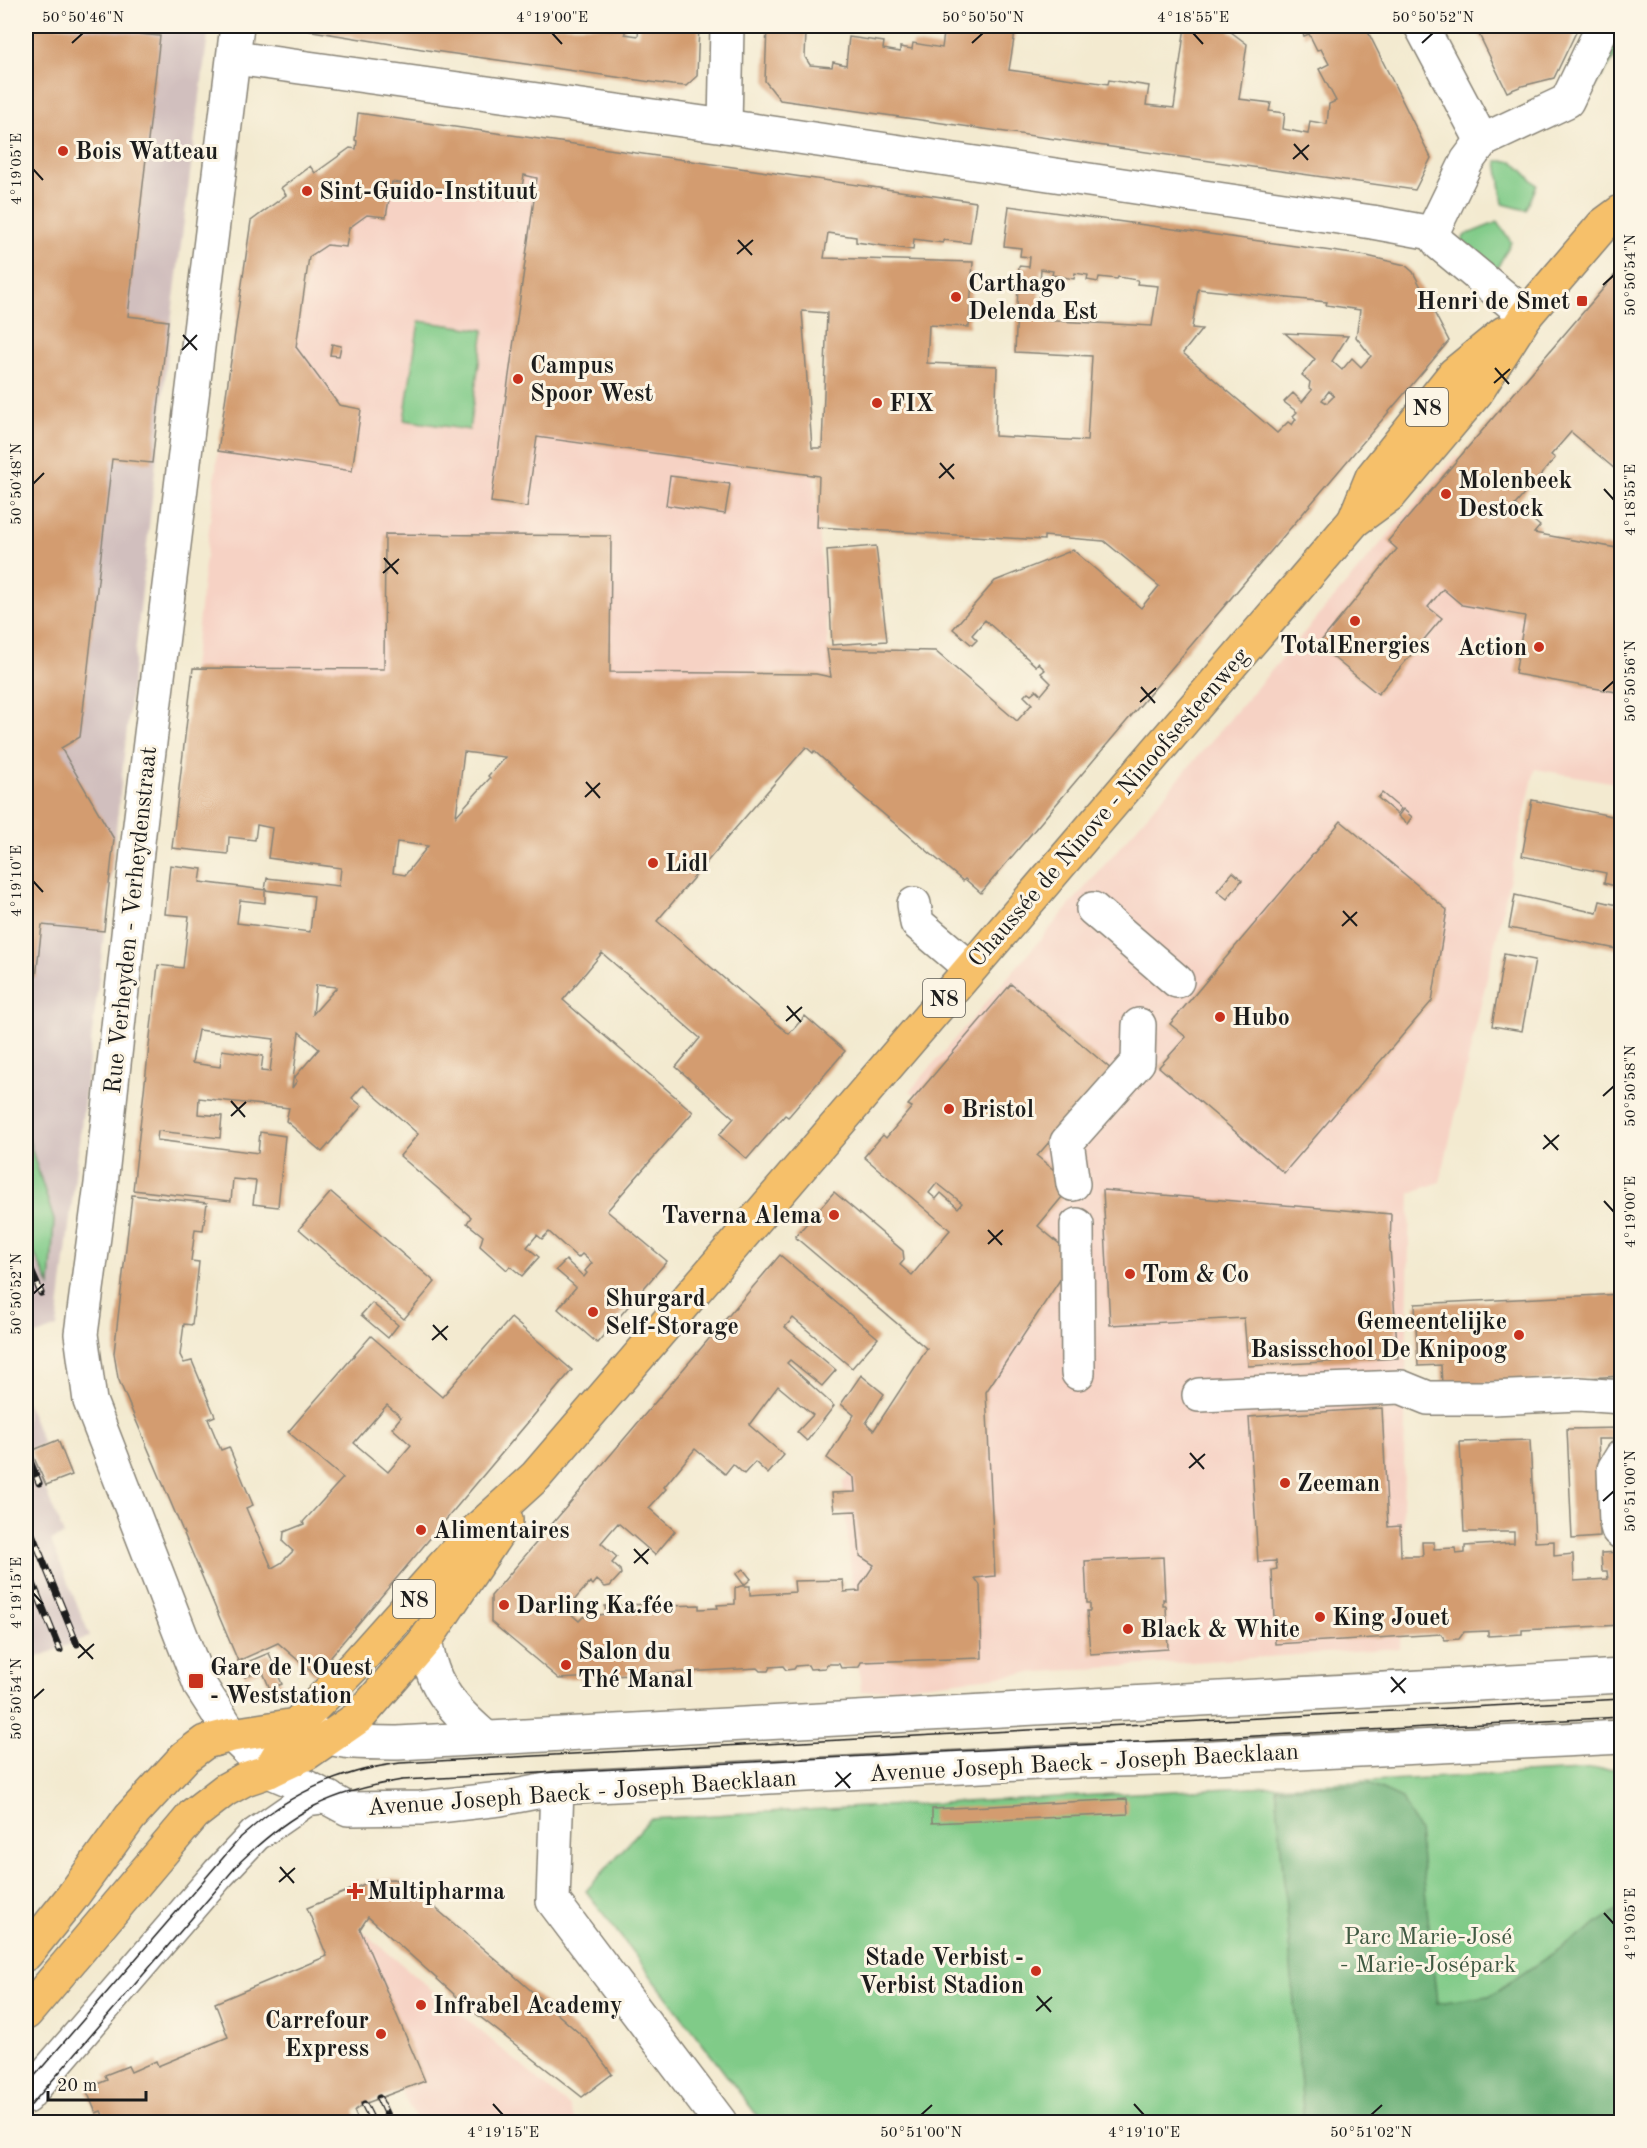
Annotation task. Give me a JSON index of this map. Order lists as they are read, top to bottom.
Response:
{
  "streets": {
    "main road": ["N8", "Chaussée de Ninove - Ninoofsesteenweg"],
    "street": ["Rue Verheyden - Verheydenstraat", "Avenue Joseph Baeck - Joseph Baecklaan"]
  },
  "crossings": [
    ["N8", "Chaussée de Ninove - Ninoofsesteenweg"],
    ["Chaussée de Ninove - Ninoofsesteenweg", "Rue Verheyden - Verheydenstraat"],
    ["Chaussée de Ninove - Ninoofsesteenweg", "Avenue Joseph Baeck - Joseph Baecklaan"],
    ["Rue Verheyden - Verheydenstraat", "Avenue Joseph Baeck - Joseph Baecklaan"]
  ],
  "parks": ["Parc Marie-José - Marie-Josépark"],
  "places": {
    "other": [
      "Bois Watteau",
      "Sint-Guido-Instituut",
      "Carthago Delenda Est",
      "Campus Spoor West",
      "FIX",
      "Molenbeek Destock",
      "TotalEnergies",
      "Action",
      "Lidl",
      "Hubo",
      "Bristol",
      "Taverna Alema",
      "Tom & Co",
      "Shurgard Self-Storage",
      "Gemeentelijke Basisschool De Knipoog",
      "Zeeman",
      "Alimentaires",
      "Darling Ka.fée",
      "King Jouet",
      "Black & White",
      "Salon du Thé Manal",
      "Stade Verbist - Verbist Stadion",
      "Infrabel Academy",
      "Carrefour Express"
    ],
    "transit": ["Henri de Smet", "Gare de l'Ouest - Weststation"],
    "health": ["Multipharma"]
  },
  "scale_bar": "20 m",
  "coordinates": [
    "50°50'46\"N",
    "4°19'00\"E",
    "50°50'50\"N",
    "4°18'55\"E",
    "50°50'52\"N",
    "4°19'05\"E",
    "50°50'54\"N",
    "50°50'48\"N",
    "50°50'56\"N",
    "4°19'10\"E",
    "50°50'58\"N",
    "50°51'00\"N",
    "4°19'15\"E",
    "50°51'02\"N"
  ]
}
